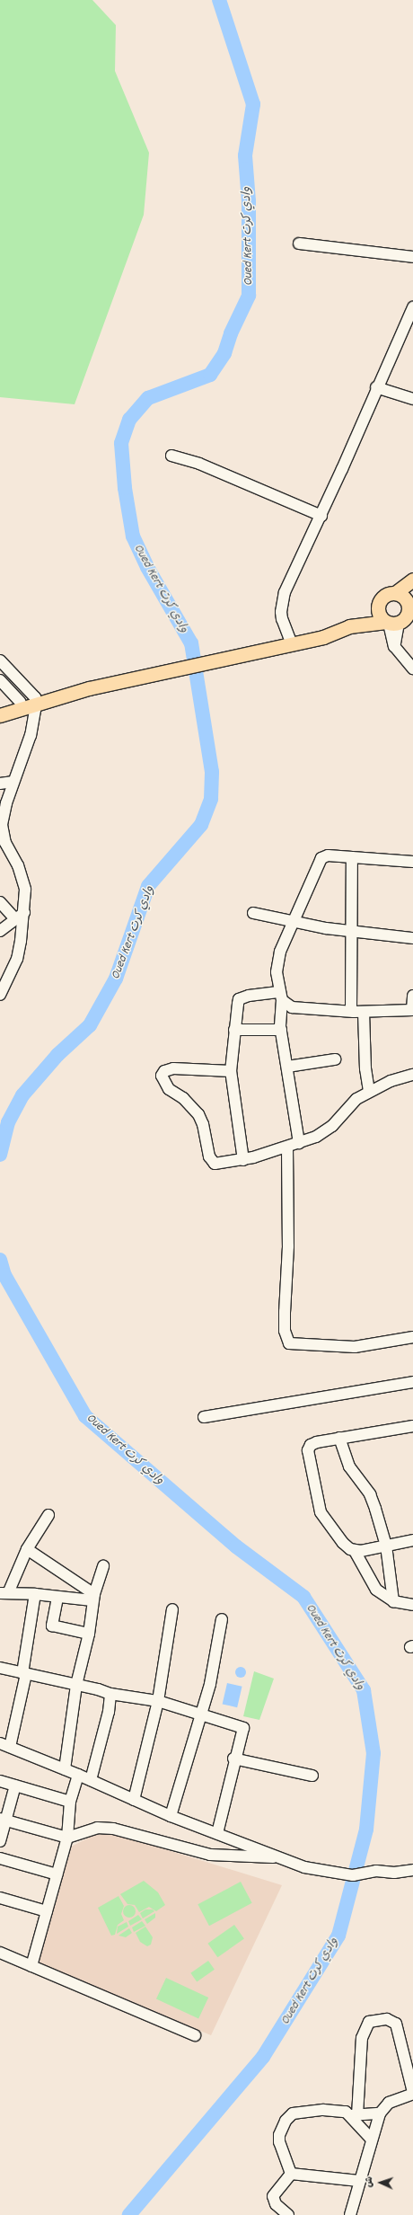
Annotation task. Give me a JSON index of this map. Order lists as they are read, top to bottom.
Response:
{
  "water": ["Oued Kert وادي كرت"],
  "north": "left"
}
